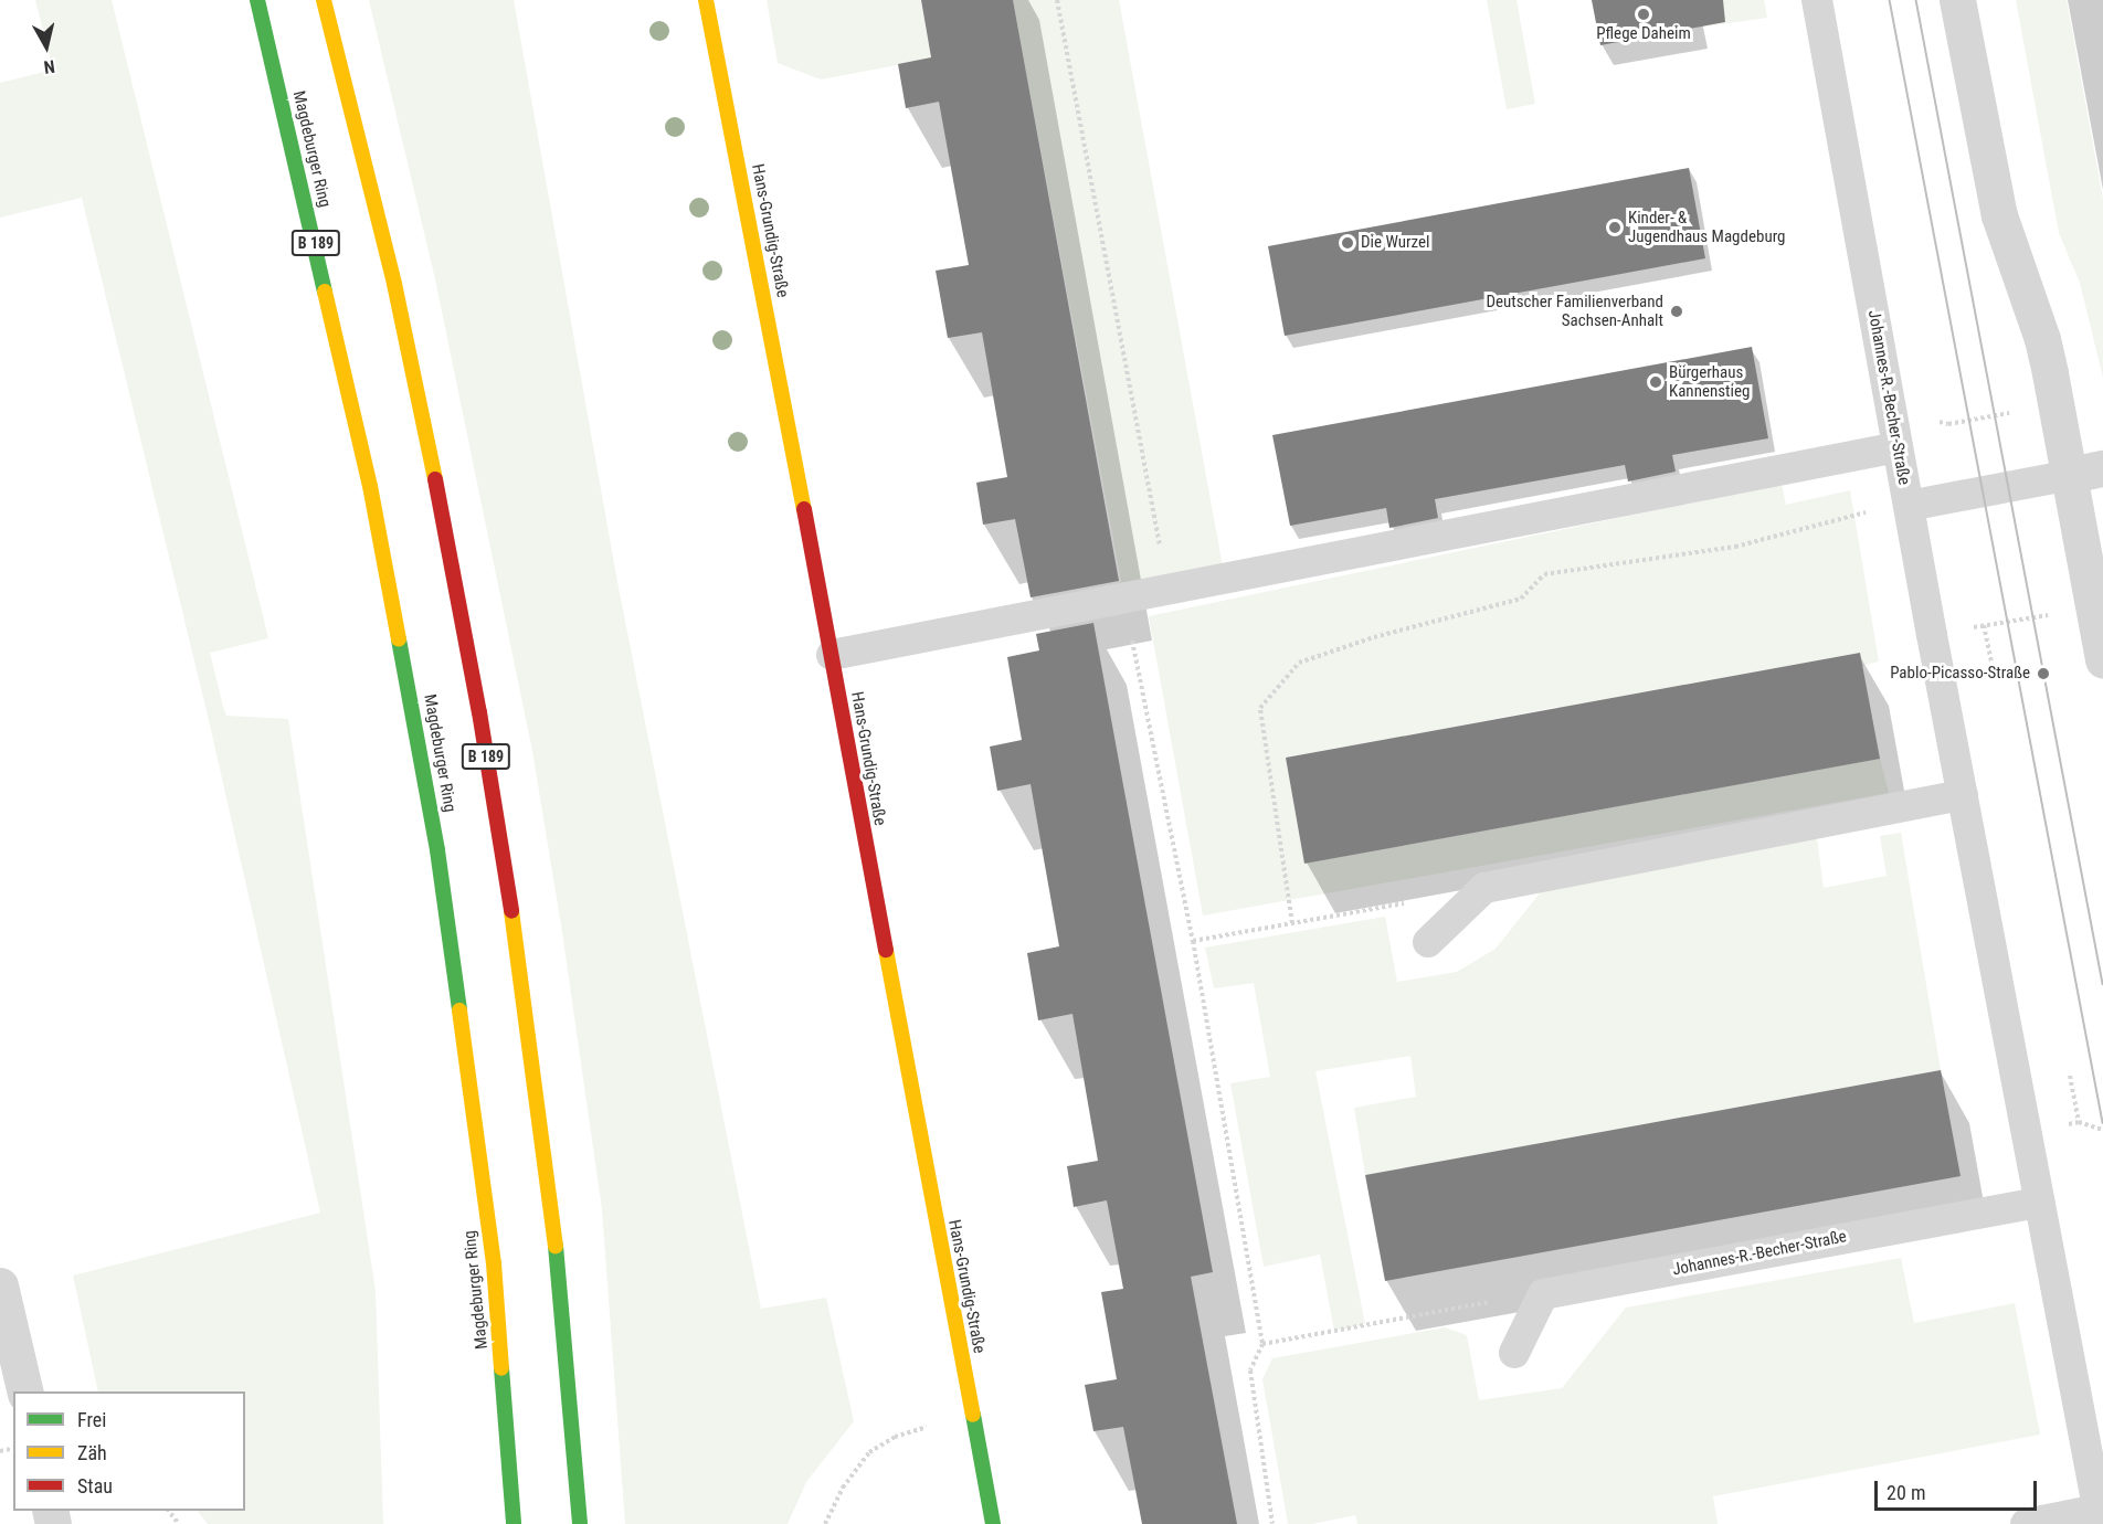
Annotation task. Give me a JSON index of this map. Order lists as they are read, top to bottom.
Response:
{
  "streets": {
    "main road": ["Magdeburger Ring", "Hans-Grundig-Straße", "B 189"],
    "lane": ["Johannes-R.-Becher-Straße"]
  },
  "places": [
    "Pflege Daheim",
    "Kinder- & Jugendhaus Magdeburg",
    "Die Wurzel",
    "Deutscher Familienverband Sachsen-Anhalt",
    "Bürgerhaus Kannenstieg",
    "Pablo-Picasso-Straße"
  ],
  "legend": ["Frei", "Zäh", "Stau"],
  "scale_bar": "20 m",
  "north": "bottom"
}
